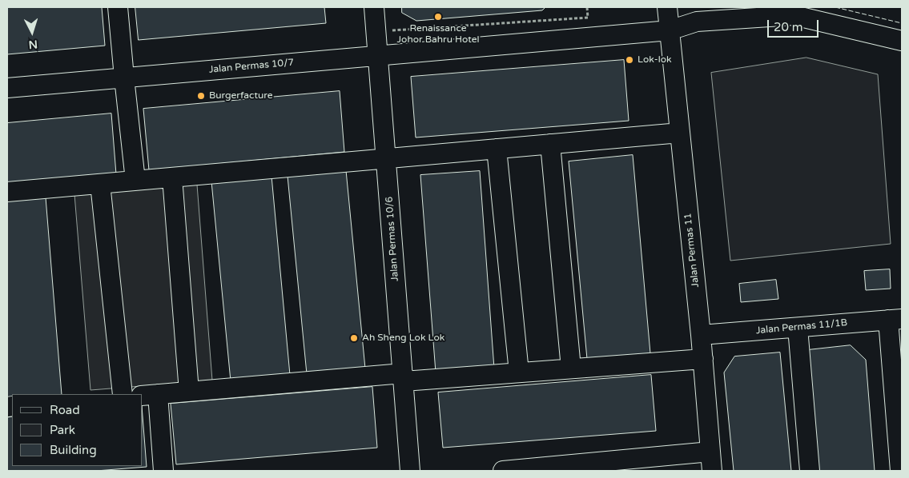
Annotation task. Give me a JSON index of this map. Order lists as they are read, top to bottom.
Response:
{
  "streets": {
    "street": [
      "Jalan Permas 10/7",
      "Jalan Permas 10/6",
      "Jalan Permas 11",
      "Jalan Permas 11/1B"
    ]
  },
  "crossings": [
    ["Jalan Permas 10/7", "Jalan Permas 10/6"],
    ["Jalan Permas 10/7", "Jalan Permas 11"],
    ["Jalan Permas 11", "Jalan Permas 11/1B"]
  ],
  "places": [
    "Renaissance Johor Bahru Hotel",
    "Lok-lok",
    "Burgerfacture",
    "Ah Sheng Lok Lok"
  ],
  "legend": ["Road", "Park", "Building"],
  "scale_bar": "20 m",
  "north": "bottom"
}
